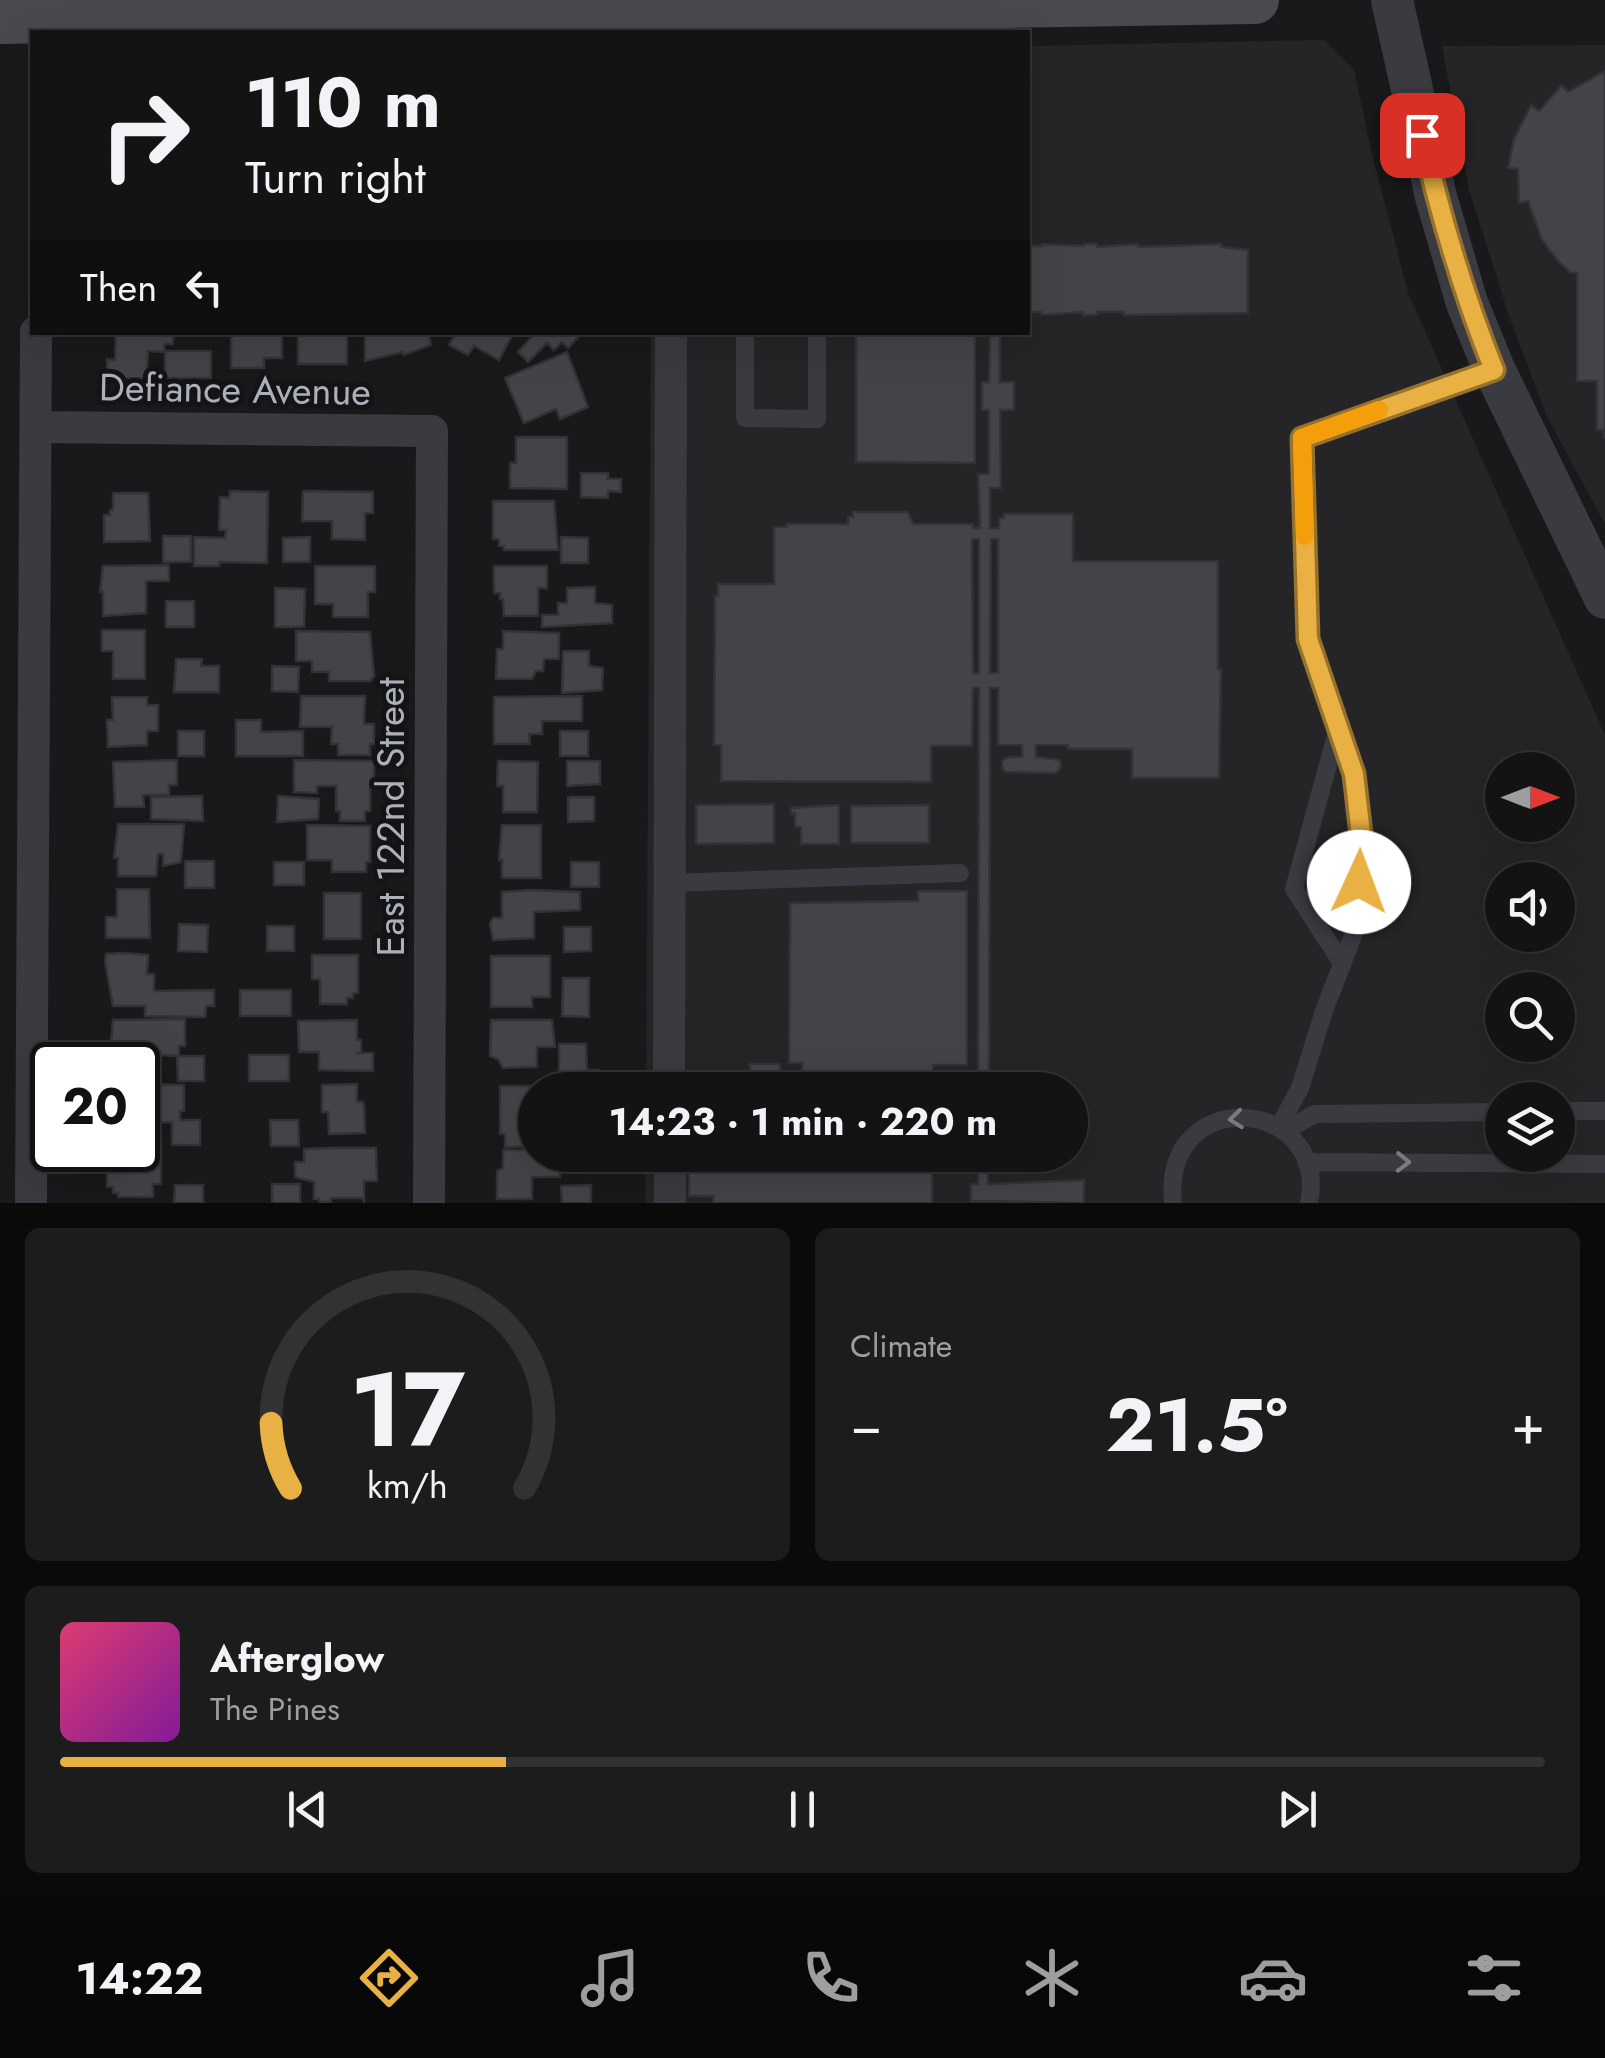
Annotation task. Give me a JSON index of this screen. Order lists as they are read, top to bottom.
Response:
{
  "streets": {
    "street": ["Defiance Avenue", "East 122nd Street"]
  },
  "crossings": [
    ["Defiance Avenue", "East 122nd Street"]
  ],
  "north": "right",
  "page": {
    "turn": ["110 m", "Turn right"],
    "then": "Then",
    "limit": "20",
    "trip": "14:23 · 1 min · 220 m",
    "tile": "Climate",
    "heat": ["−", "21.5°", "+"],
    "song": ["Afterglow", "The Pines"],
    "tabs": "14:22",
    "gauge": ["17", "km/h"]
  }
}
